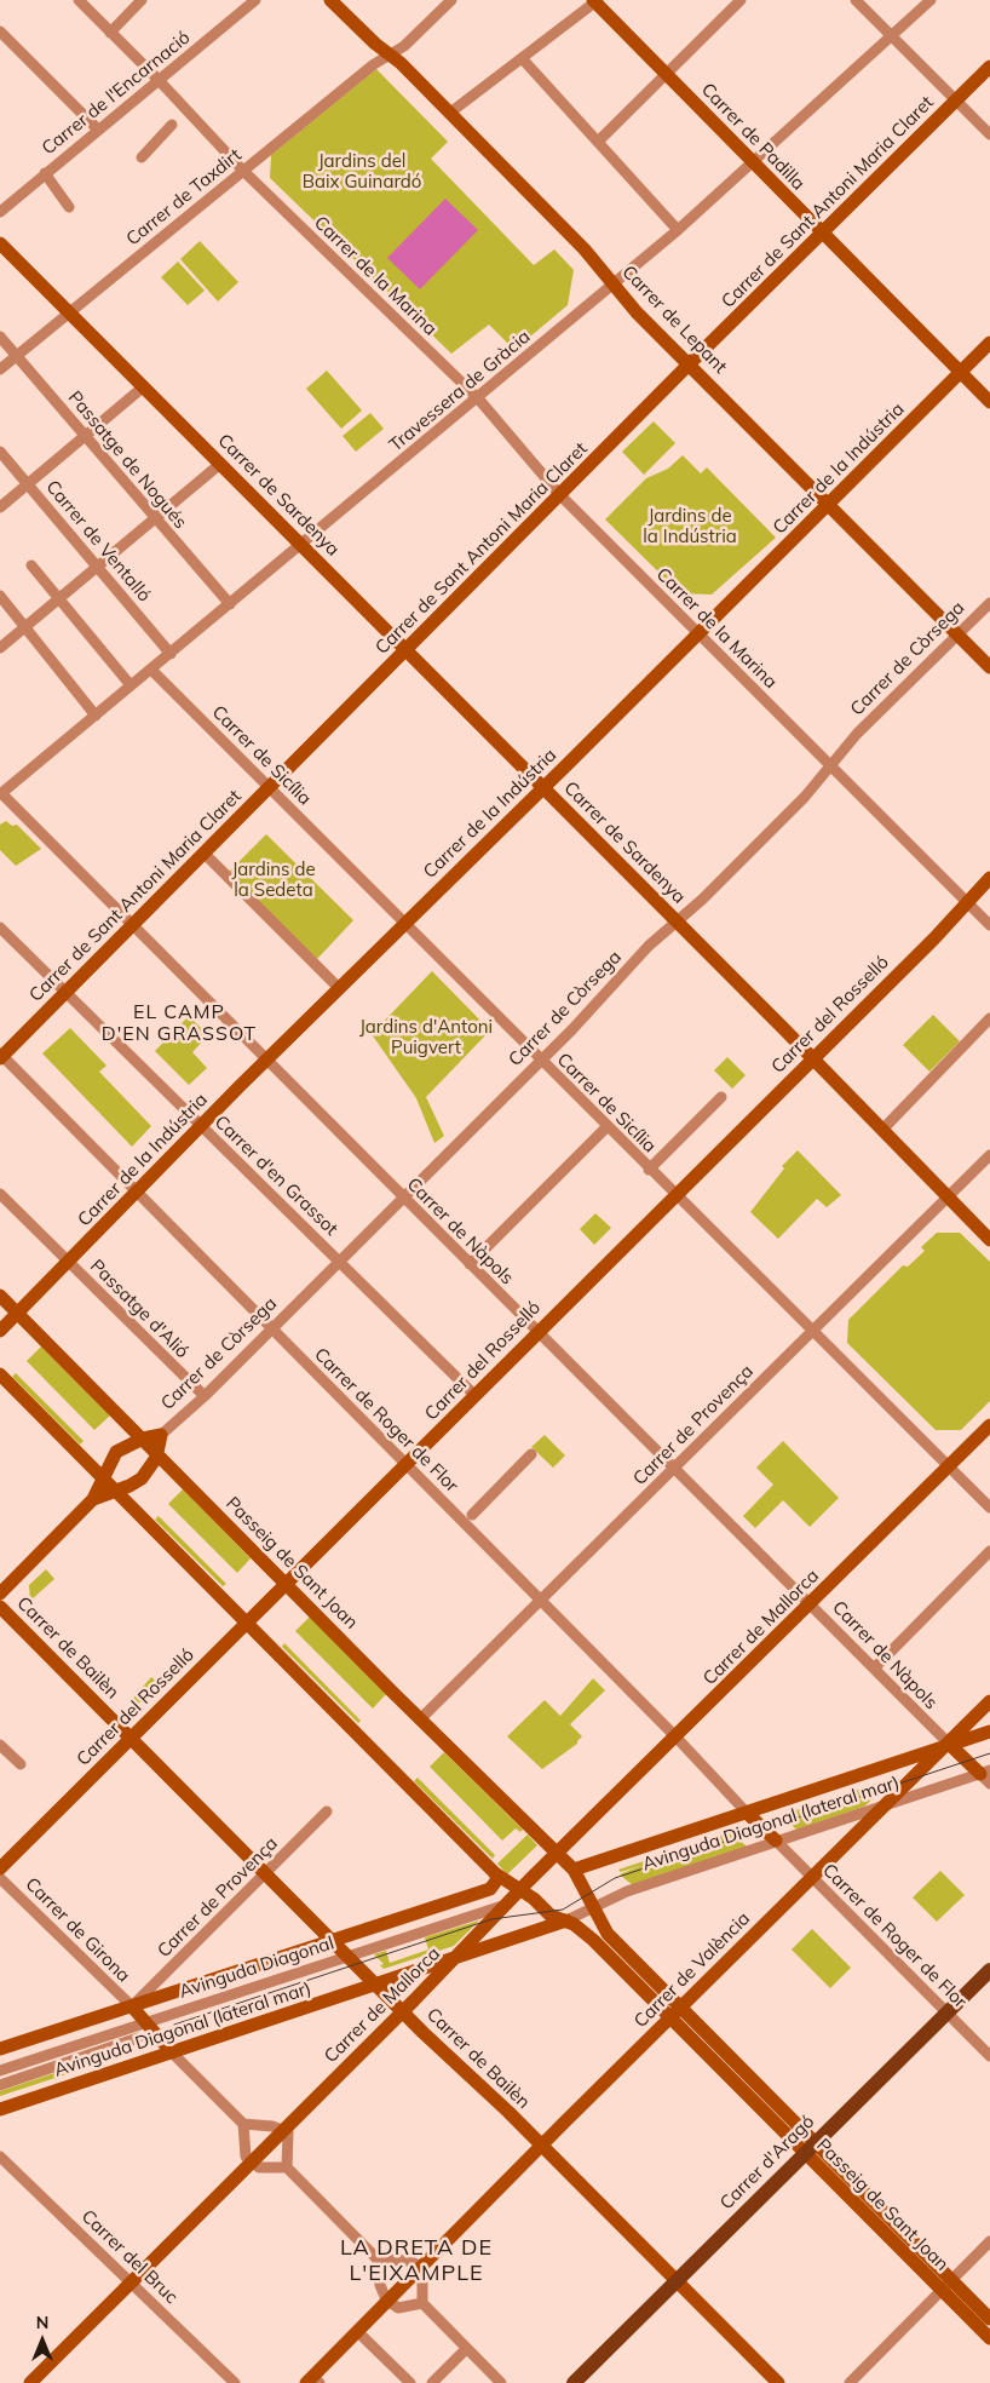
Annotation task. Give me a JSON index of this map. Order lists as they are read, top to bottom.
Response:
{
  "streets": {
    "main road": [
      "Carrer de Padilla",
      "Carrer de Sant Antoni Maria Claret",
      "Carrer de Lepant",
      "Carrer de la Indústria",
      "Carrer de Sardenya",
      "Carrer del Rosselló",
      "Passeig de Sant Joan",
      "Carrer de Mallorca",
      "Carrer de Bailèn",
      "Avinguda Diagonal (lateral mar)",
      "Carrer de València",
      "Carrer d'Aragó"
    ],
    "street": [
      "Carrer de l'Encarnació",
      "Carrer de Taxdirt",
      "Carrer de la Marina",
      "Travessera de Gràcia",
      "Passatge de Nogués",
      "Carrer de Ventalló",
      "Carrer de Còrsega",
      "Carrer de Sicília",
      "Carrer d'en Grassot",
      "Carrer de Nàpols",
      "Passatge d'Alió",
      "Carrer de Roger de Flor",
      "Carrer de Provença",
      "Carrer de Girona",
      "Avinguda Diagonal",
      "Carrer del Bruc"
    ]
  },
  "crossings": [
    ["Carrer de l'Encarnació", "Carrer de la Marina"],
    ["Carrer de Padilla", "Carrer de Sant Antoni Maria Claret"],
    ["Carrer de Padilla", "Travessera de Gràcia"],
    ["Carrer de Padilla", "Carrer de la Indústria"],
    ["Carrer de Taxdirt", "Carrer de la Marina"],
    ["Carrer de Taxdirt", "Carrer de Lepant"],
    ["Carrer de Taxdirt", "Passatge de Nogués"],
    ["Carrer de Taxdirt", "Carrer de Sardenya"],
    ["Carrer de Sant Antoni Maria Claret", "Carrer de la Marina"],
    ["Carrer de Sant Antoni Maria Claret", "Carrer de Lepant"],
    ["Carrer de Sant Antoni Maria Claret", "Carrer de Sardenya"],
    ["Carrer de Sant Antoni Maria Claret", "Carrer de Sicília"],
    ["Carrer de Sant Antoni Maria Claret", "Carrer d'en Grassot"],
    ["Carrer de Sant Antoni Maria Claret", "Carrer de Nàpols"],
    ["Carrer de Sant Antoni Maria Claret", "Carrer de Roger de Flor"],
    ["Carrer de la Marina", "Travessera de Gràcia"],
    ["Carrer de la Marina", "Carrer de la Indústria"],
    ["Carrer de la Marina", "Carrer de Còrsega"],
    ["Carrer de la Marina", "Carrer del Rosselló"],
    ["Carrer de Lepant", "Travessera de Gràcia"],
    ["Carrer de Lepant", "Carrer de la Indústria"],
    ["Carrer de Lepant", "Carrer de Còrsega"],
    ["Travessera de Gràcia", "Passatge de Nogués"],
    ["Travessera de Gràcia", "Carrer de Sardenya"],
    ["Travessera de Gràcia", "Carrer de Ventalló"],
    ["Travessera de Gràcia", "Carrer de Sicília"],
    ["Travessera de Gràcia", "Carrer de Nàpols"],
    ["Carrer de la Indústria", "Carrer de Sardenya"],
    ["Carrer de la Indústria", "Carrer de Sicília"],
    ["Carrer de la Indústria", "Carrer d'en Grassot"],
    ["Carrer de la Indústria", "Carrer de Nàpols"],
    ["Carrer de la Indústria", "Passatge d'Alió"],
    ["Carrer de la Indústria", "Carrer de Roger de Flor"],
    ["Carrer de la Indústria", "Passeig de Sant Joan"],
    ["Carrer de Sardenya", "Carrer de Còrsega"],
    ["Carrer de Sardenya", "Carrer del Rosselló"],
    ["Carrer de Sardenya", "Carrer de Provença"],
    ["Carrer de Còrsega", "Carrer de Sicília"],
    ["Carrer de Còrsega", "Carrer d'en Grassot"],
    ["Carrer de Còrsega", "Carrer de Nàpols"],
    ["Carrer de Còrsega", "Passatge d'Alió"],
    ["Carrer de Còrsega", "Carrer de Roger de Flor"],
    ["Carrer de Sicília", "Carrer del Rosselló"],
    ["Carrer de Sicília", "Carrer de Provença"],
    ["Carrer de Sicília", "Carrer de Mallorca"],
    ["Carrer del Rosselló", "Carrer d'en Grassot"],
    ["Carrer del Rosselló", "Carrer de Nàpols"],
    ["Carrer del Rosselló", "Carrer de Roger de Flor"],
    ["Carrer del Rosselló", "Passeig de Sant Joan"],
    ["Carrer del Rosselló", "Carrer de Bailèn"],
    ["Carrer de Nàpols", "Carrer de Provença"],
    ["Carrer de Nàpols", "Carrer de Mallorca"],
    ["Carrer de Nàpols", "Carrer de València"],
    ["Carrer de Roger de Flor", "Carrer de Provença"],
    ["Carrer de Roger de Flor", "Carrer de Mallorca"],
    ["Carrer de Roger de Flor", "Avinguda Diagonal (lateral mar)"],
    ["Carrer de Roger de Flor", "Carrer de València"],
    ["Carrer de Roger de Flor", "Carrer d'Aragó"],
    ["Carrer de Provença", "Passeig de Sant Joan"],
    ["Carrer de Provença", "Carrer de Bailèn"],
    ["Carrer de Provença", "Carrer de Girona"],
    ["Passeig de Sant Joan", "Carrer de Mallorca"],
    ["Passeig de Sant Joan", "Avinguda Diagonal (lateral mar)"],
    ["Passeig de Sant Joan", "Carrer de València"],
    ["Passeig de Sant Joan", "Carrer d'Aragó"],
    ["Carrer de Mallorca", "Carrer de Bailèn"],
    ["Carrer de Mallorca", "Avinguda Diagonal (lateral mar)"],
    ["Carrer de Mallorca", "Avinguda Diagonal"],
    ["Carrer de Mallorca", "Carrer del Bruc"],
    ["Carrer de Bailèn", "Avinguda Diagonal (lateral mar)"],
    ["Carrer de Bailèn", "Avinguda Diagonal"],
    ["Carrer de Bailèn", "Carrer de València"],
    ["Carrer de Bailèn", "Carrer d'Aragó"],
    ["Avinguda Diagonal (lateral mar)", "Carrer de València"]
  ],
  "districts": ["EL CAMP D'EN GRASSOT", "LA DRETA DE L'EIXAMPLE"],
  "parks": [
    "Jardins del Baix Guinardó",
    "Jardins de la Indústria",
    "Jardins de la Sedeta",
    "Jardins d'Antoni Puigvert"
  ],
  "north": "top"
}
